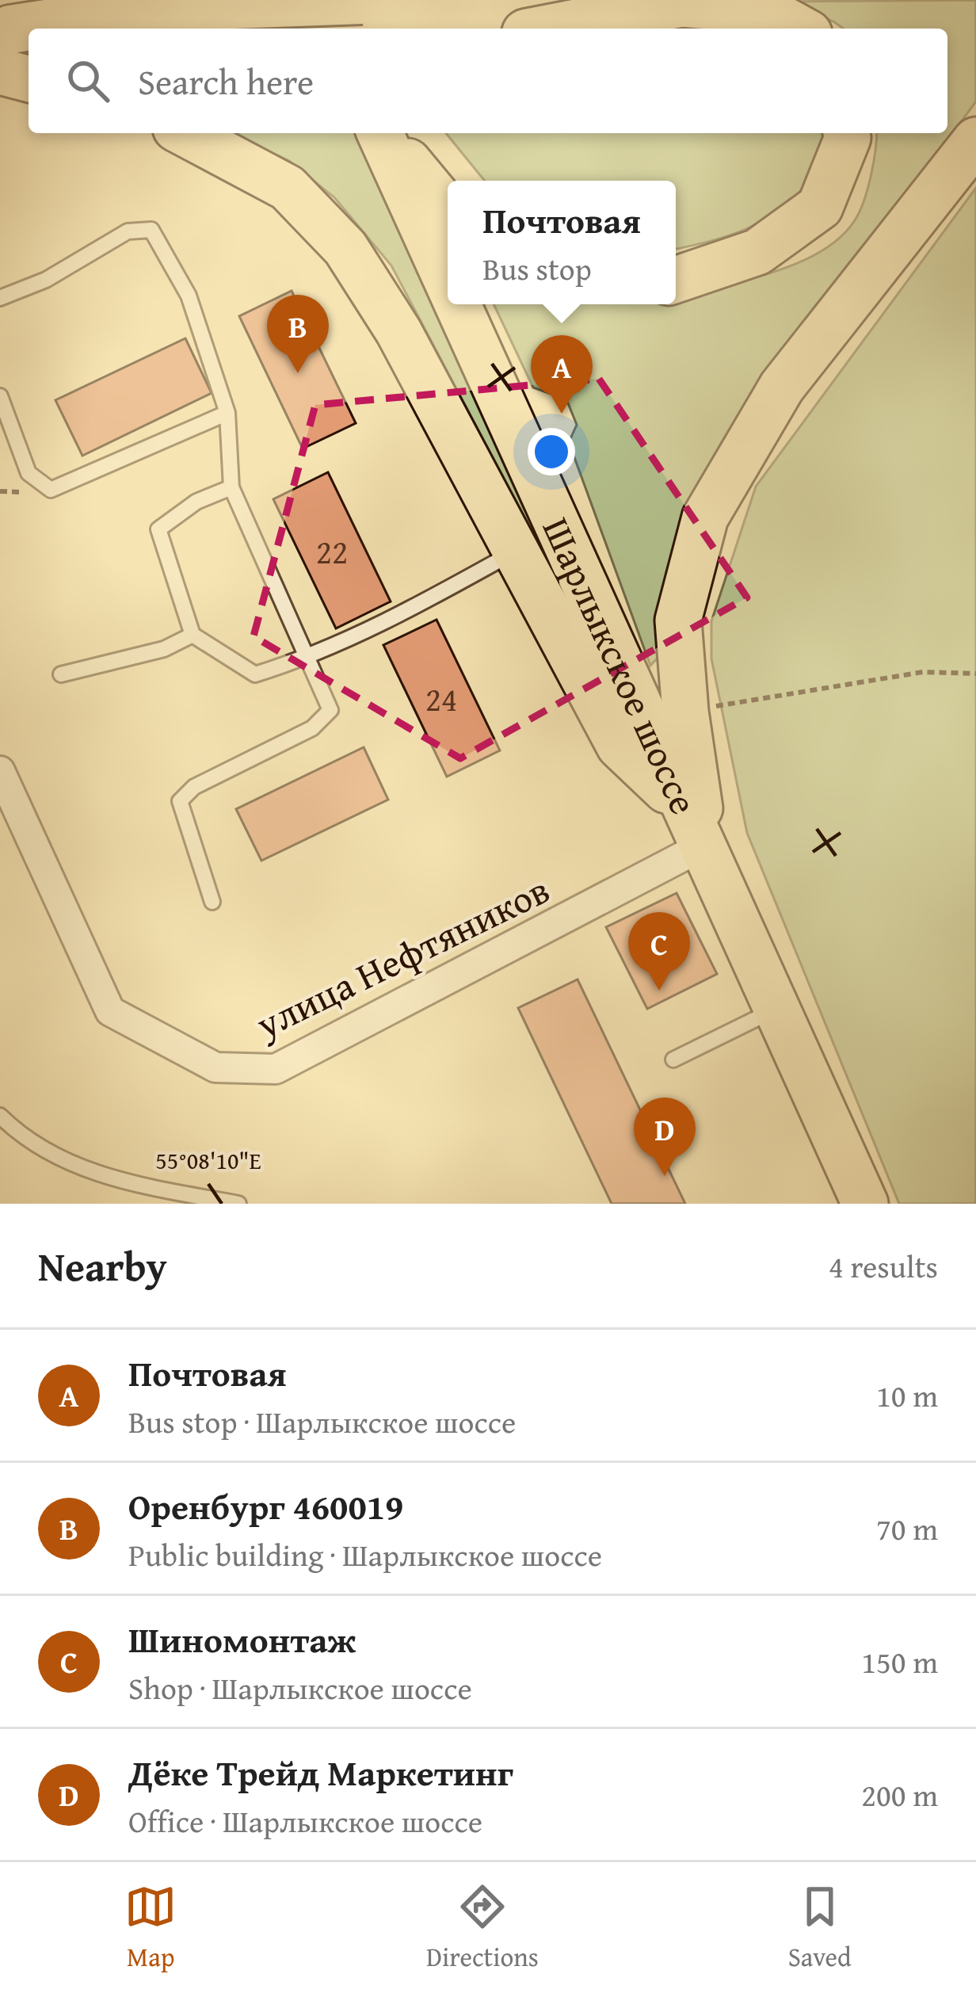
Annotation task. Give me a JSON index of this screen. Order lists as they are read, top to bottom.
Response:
{
  "streets": {
    "main road": ["Шарлыкское шоссе"],
    "street": ["улица Нефтяников"]
  },
  "crossings": [
    ["Шарлыкское шоссе", "улица Нефтяников"]
  ],
  "house_numbers": ["22", "24"],
  "page": {
    "search": "Search here",
    "popup": ["Почтовая", "Bus stop"],
    "pins": [
      "B",
      "A",
      "C",
      "D"
    ],
    "heading": ["Nearby", "4 results"],
    "list": [
      {
        "mark": "A",
        "name": "Почтовая",
        "note": "Bus stop · Шарлыкское шоссе",
        "value": "10 m"
      },
      {
        "mark": "B",
        "name": "Оренбург 460019",
        "note": "Public building · Шарлыкское шоссе",
        "value": "70 m"
      },
      {
        "mark": "C",
        "name": "Шиномонтаж",
        "note": "Shop · Шарлыкское шоссе",
        "value": "150 m"
      },
      {
        "mark": "D",
        "name": "Дёке Трейд Маркетинг",
        "note": "Office · Шарлыкское шоссе",
        "value": "200 m"
      }
    ],
    "nav": ["Map", "Directions", "Saved"]
  },
  "coordinates": ["55°08'10\"E"]
}
